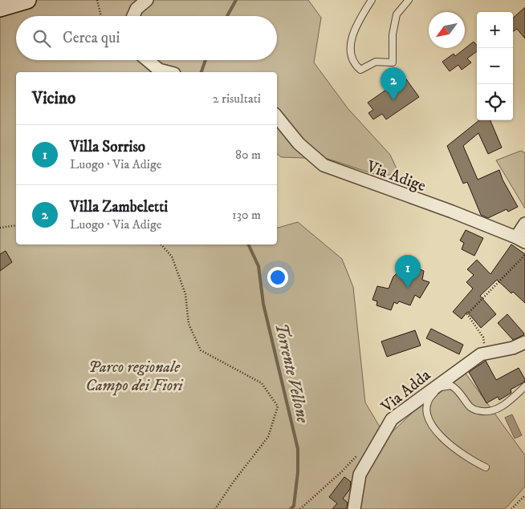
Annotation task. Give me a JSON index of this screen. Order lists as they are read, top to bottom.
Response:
{
  "streets": {
    "street": ["Via Adige", "Via Adda"]
  },
  "water": ["Torrente Vellone"],
  "parks": ["Parco regionale Campo dei Fiori"],
  "north": "bottom left",
  "page": {
    "map_buttons": ["+", "−"],
    "search": "Cerca qui",
    "pins": ["2", "1"],
    "heading": ["Vicino", "2 risultati"],
    "list": [
      {
        "mark": "1",
        "name": "Villa Sorriso",
        "note": "Luogo · Via Adige",
        "value": "80 m"
      },
      {
        "mark": "2",
        "name": "Villa Zambeletti",
        "note": "Luogo · Via Adige",
        "value": "130 m"
      }
    ]
  }
}
